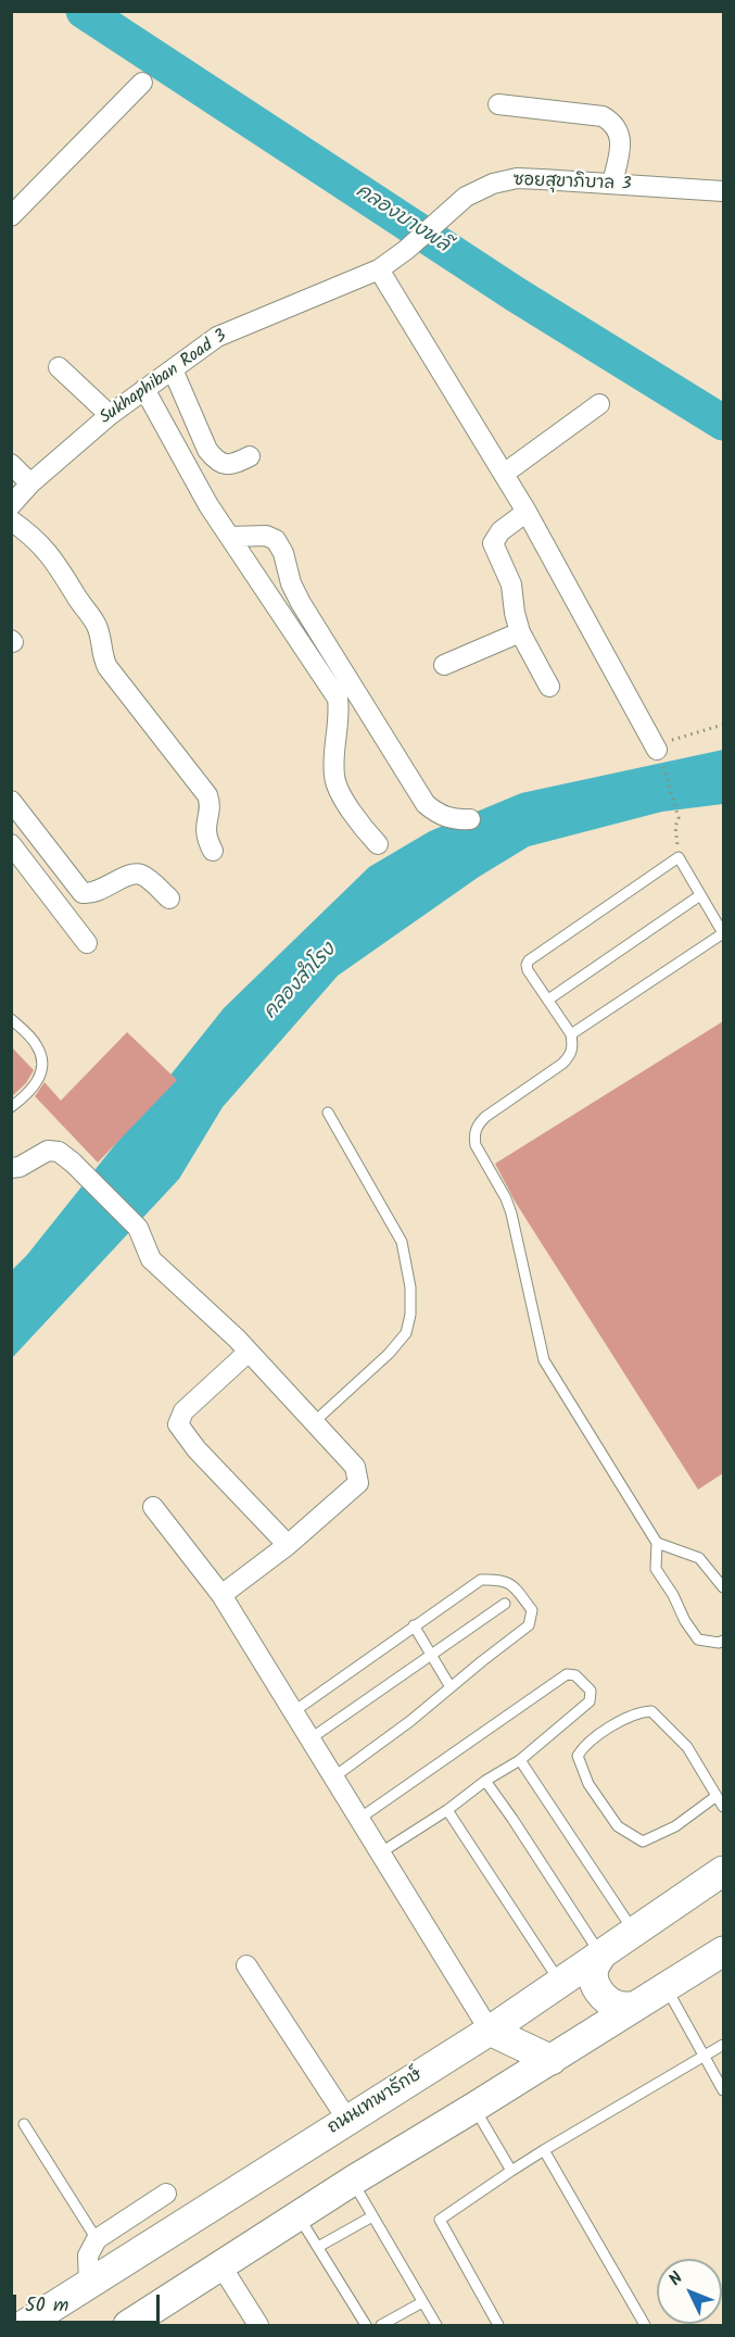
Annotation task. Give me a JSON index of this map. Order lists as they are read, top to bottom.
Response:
{
  "streets": {
    "main road": ["ถนนเทพารักษ์"],
    "street": ["ซอยสุขาภิบาล 3", "Sukhaphiban Road 3"]
  },
  "crossings": [
    ["ซอยสุขาภิบาล 3", "Sukhaphiban Road 3"]
  ],
  "water": ["คลองบางพลี", "คลองสำโรง"],
  "scale_bar": "50 m",
  "north": "top left"
}
